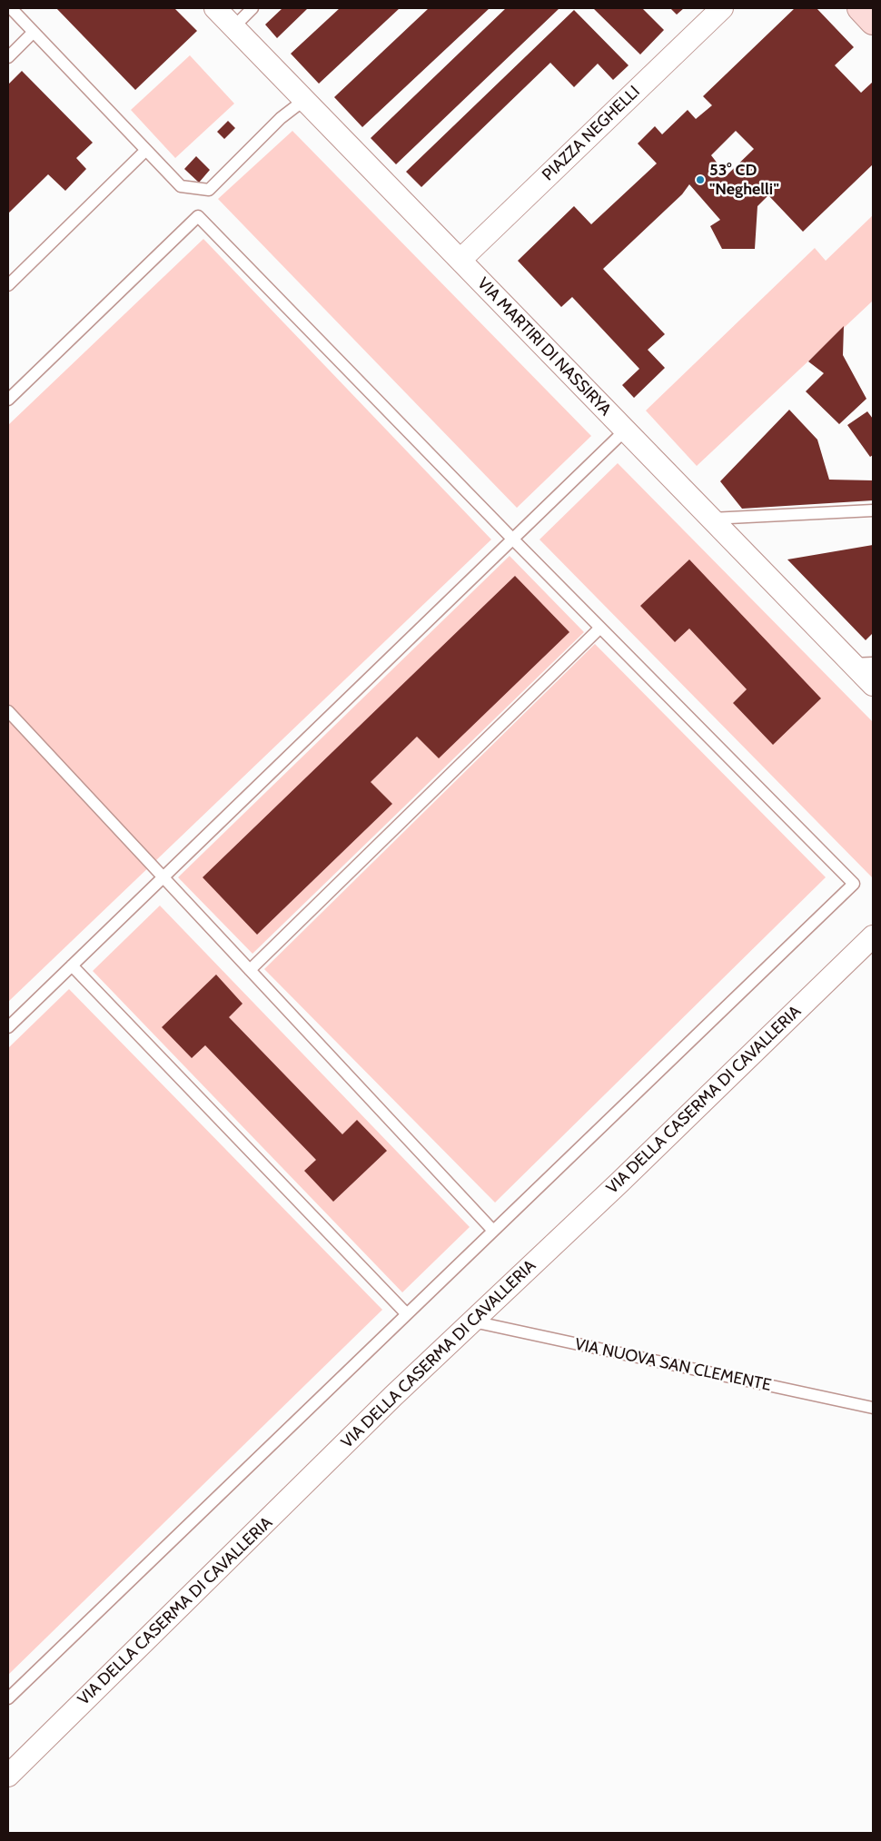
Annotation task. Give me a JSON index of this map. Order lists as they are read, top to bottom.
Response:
{
  "streets": {
    "street": ["PIAZZA NEGHELLI", "VIA MARTIRI DI NASSIRYA", "VIA DELLA CASERMA DI CAVALLERIA"],
    "lane": ["VIA NUOVA SAN CLEMENTE"]
  },
  "crossings": [
    ["PIAZZA NEGHELLI", "VIA MARTIRI DI NASSIRYA"],
    ["VIA DELLA CASERMA DI CAVALLERIA", "VIA NUOVA SAN CLEMENTE"]
  ],
  "places": ["53° CD \"Neghelli\""]
}
